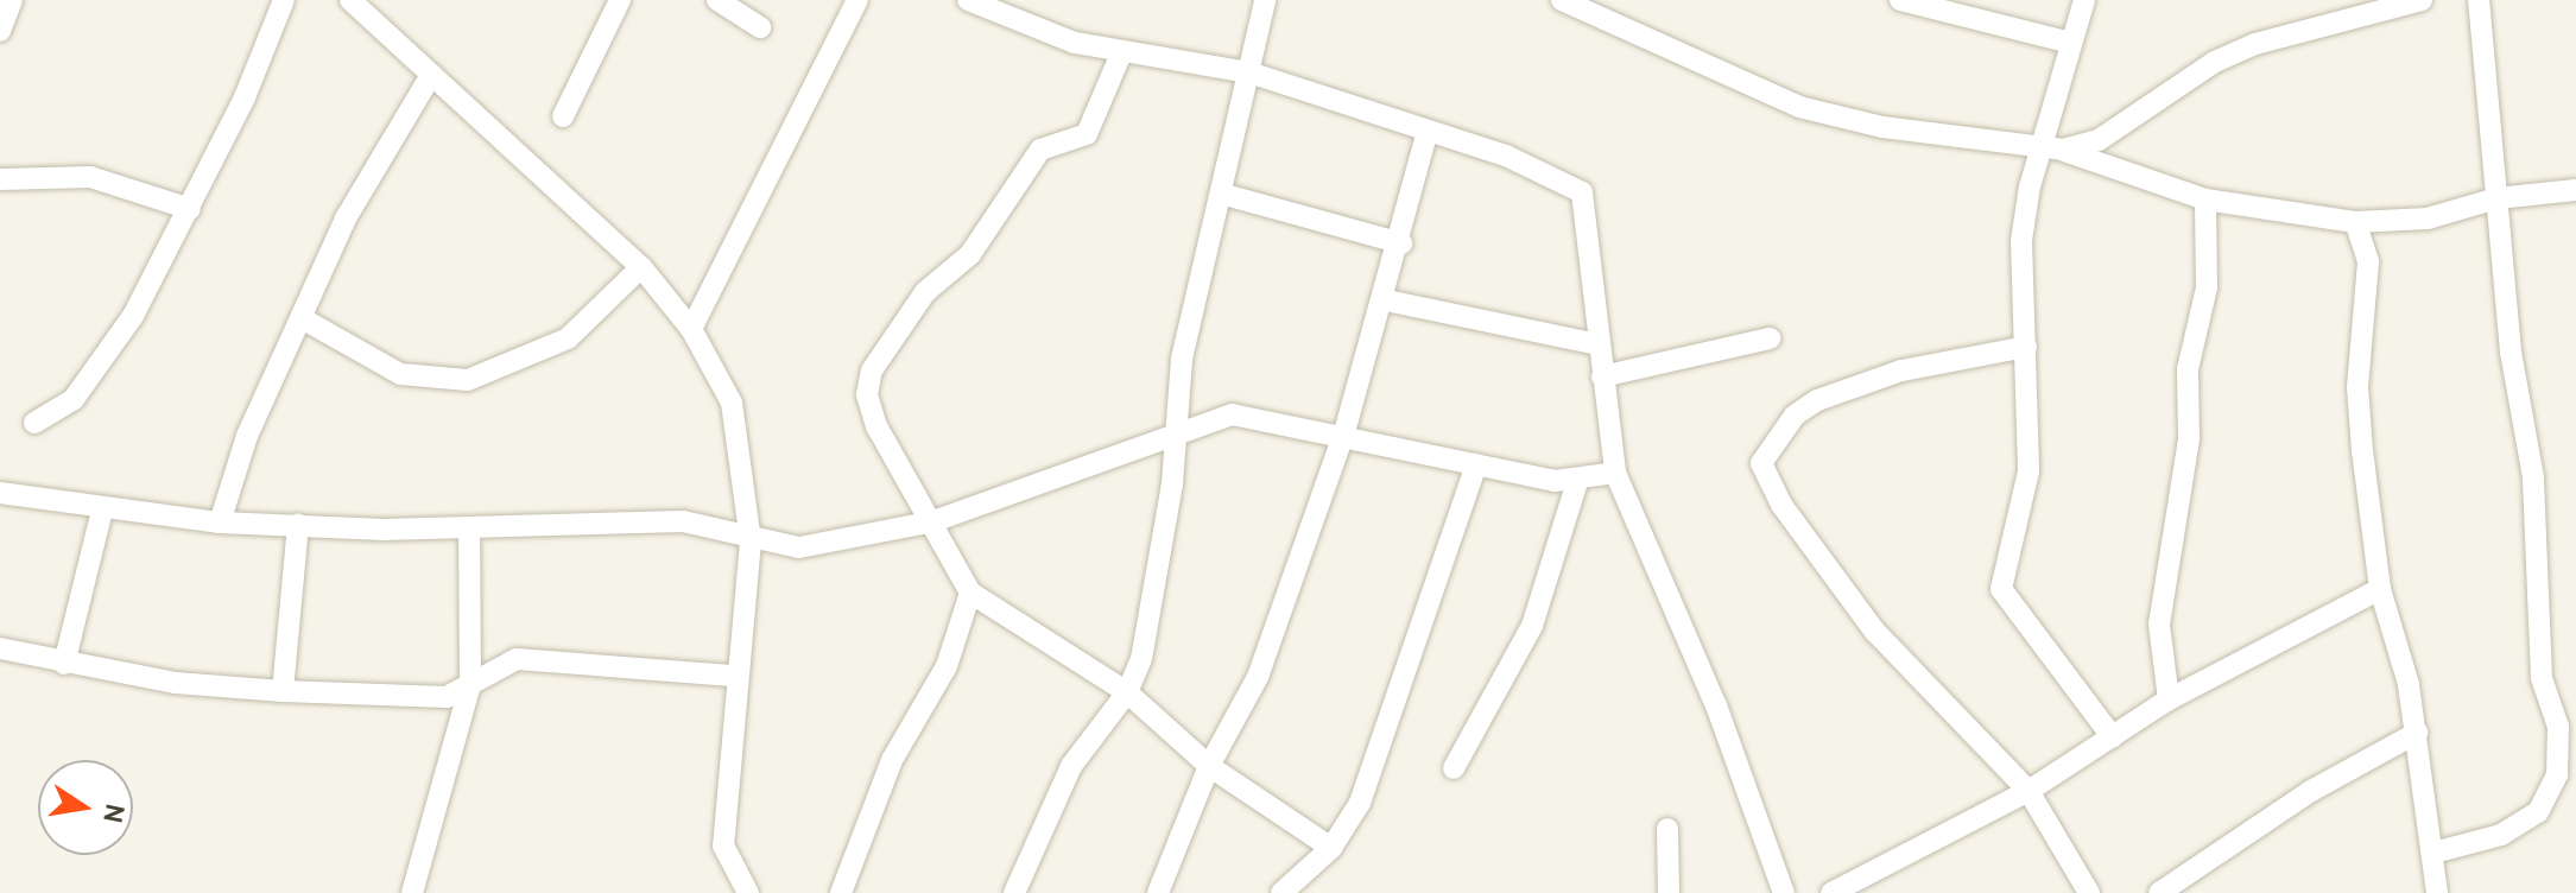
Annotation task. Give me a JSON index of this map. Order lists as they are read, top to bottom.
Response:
{
  "north": "right"
}
